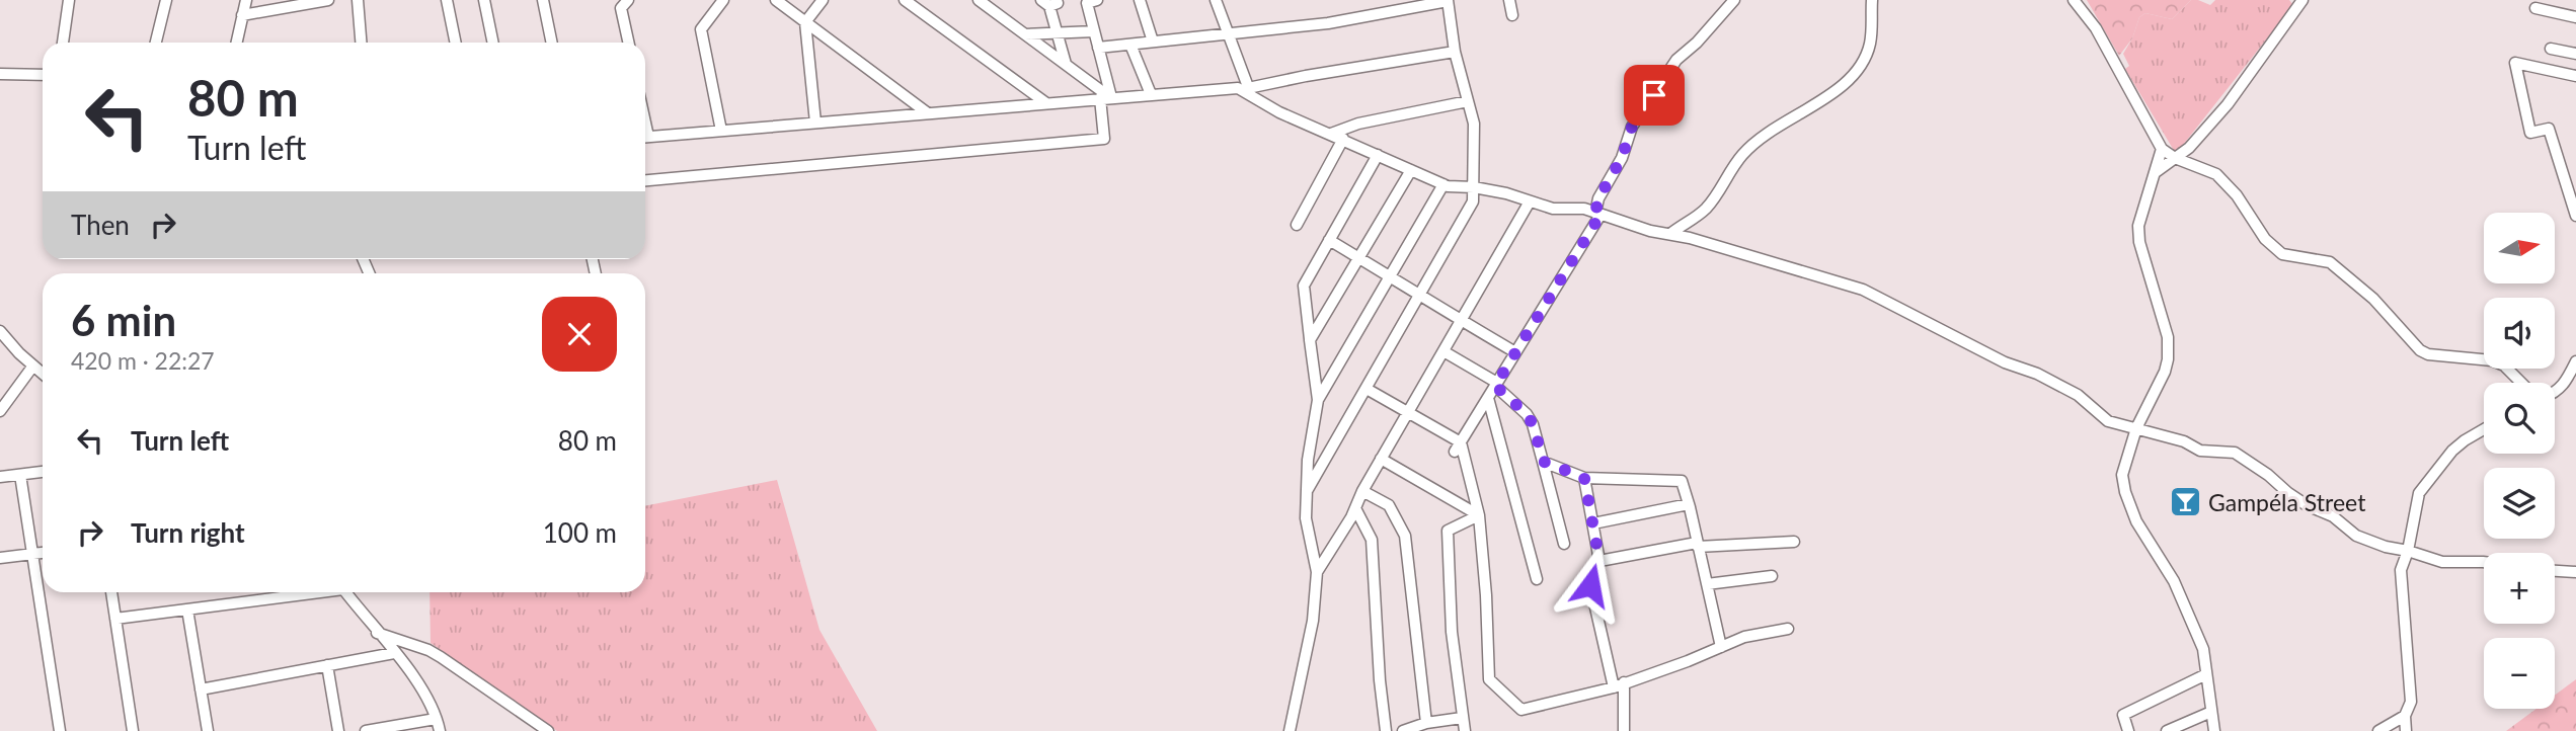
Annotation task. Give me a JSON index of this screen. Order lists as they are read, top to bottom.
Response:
{
  "places": {
    "bar": ["Gampéla Street"]
  },
  "north": "right",
  "page": {
    "turn": ["80 m", "Turn left"],
    "then": "Then",
    "map_buttons": ["+", "−"],
    "heading": ["6 min", "420 m · 22:27"],
    "list": [
      {
        "name": "Turn left",
        "value": "80 m"
      },
      {
        "name": "Turn right",
        "value": "100 m"
      }
    ]
  }
}
